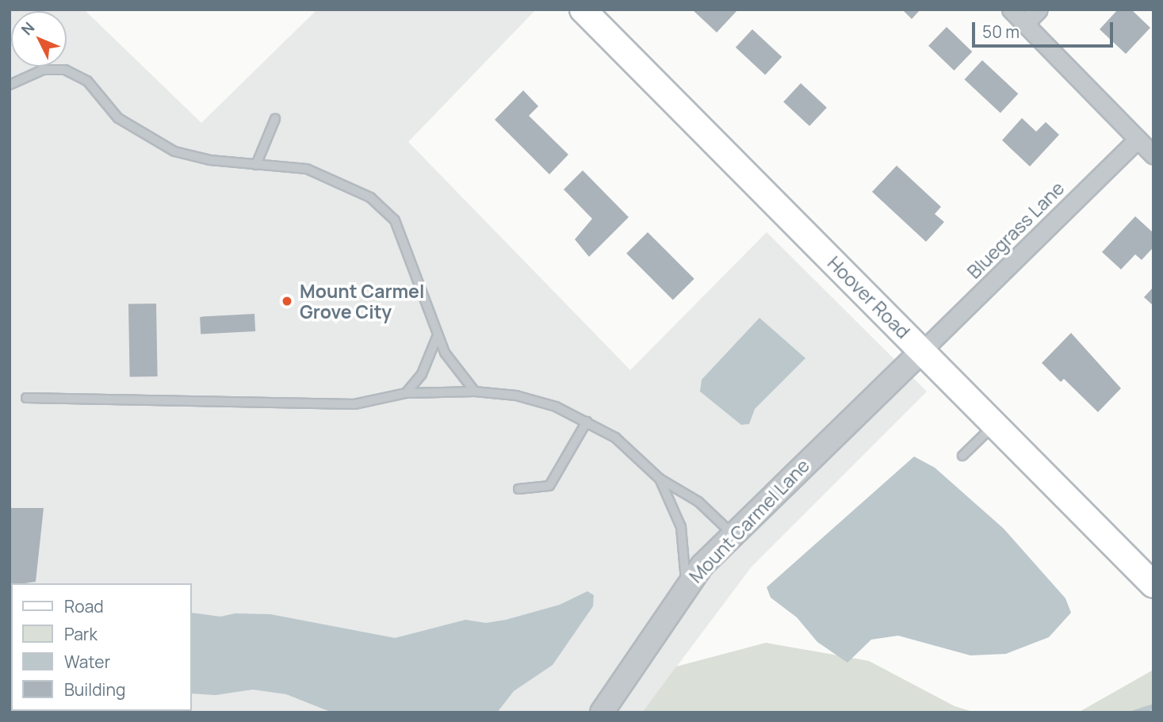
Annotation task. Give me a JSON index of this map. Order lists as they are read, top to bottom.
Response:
{
  "streets": {
    "main road": ["Hoover Road"],
    "street": ["Bluegrass Lane", "Mount Carmel Lane"]
  },
  "crossings": [
    ["Bluegrass Lane", "Hoover Road"],
    ["Bluegrass Lane", "Mount Carmel Lane"],
    ["Hoover Road", "Mount Carmel Lane"]
  ],
  "places": ["Mount Carmel Grove City"],
  "legend": [
    "Road",
    "Park",
    "Water",
    "Building"
  ],
  "scale_bar": "50 m",
  "north": "top left"
}
